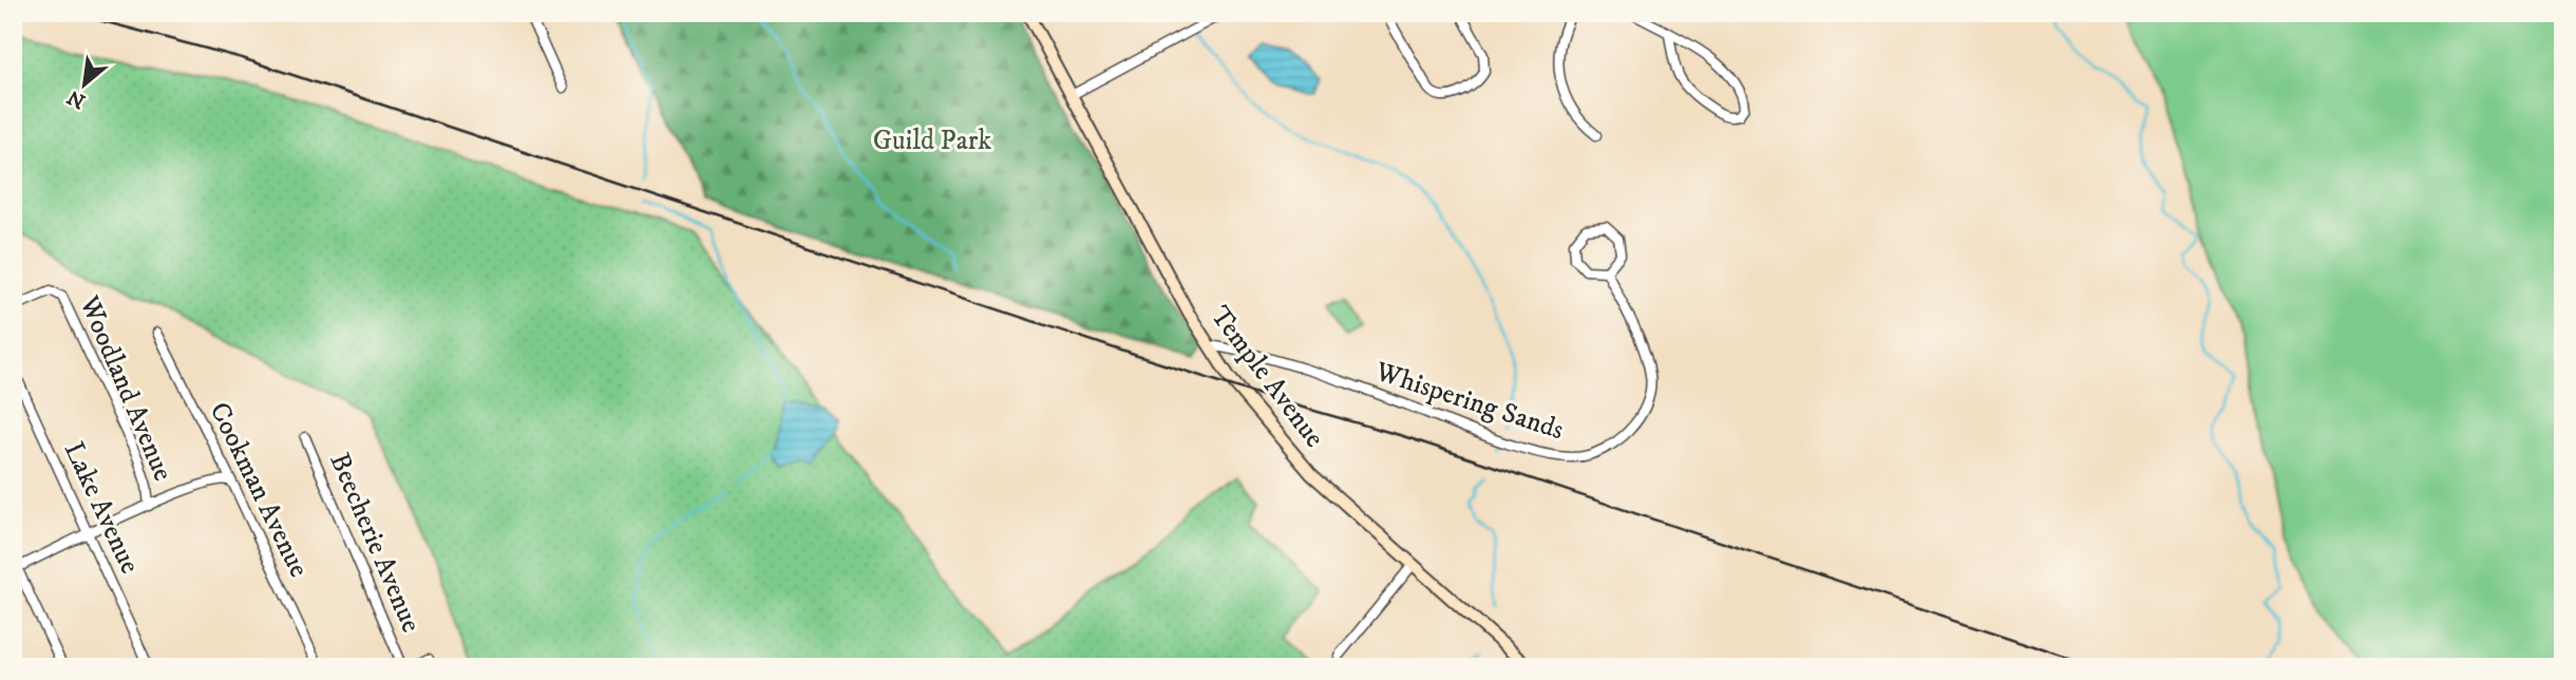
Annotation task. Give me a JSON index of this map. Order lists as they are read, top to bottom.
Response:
{
  "streets": {
    "street": [
      "Temple Avenue",
      "Woodland Avenue",
      "Whispering Sands",
      "Cookman Avenue",
      "Lake Avenue",
      "Beecherie Avenue"
    ]
  },
  "crossings": [
    ["Temple Avenue", "Whispering Sands"]
  ],
  "parks": ["Guild Park"],
  "north": "bottom left"
}
